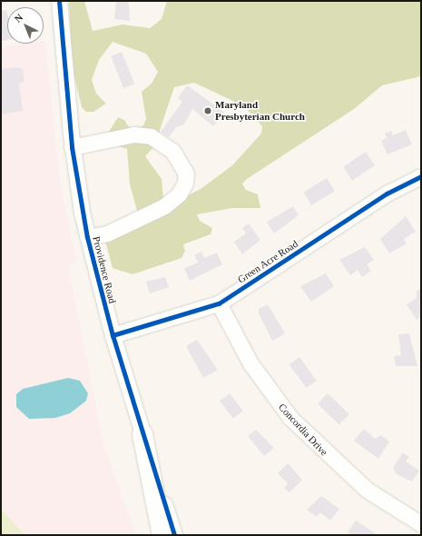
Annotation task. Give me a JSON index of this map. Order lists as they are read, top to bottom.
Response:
{
  "streets": {
    "street": ["Green Acre Road", "Providence Road", "Concordia Drive"]
  },
  "crossings": [
    ["Green Acre Road", "Providence Road"],
    ["Green Acre Road", "Concordia Drive"]
  ],
  "places": ["Maryland Presbyterian Church"],
  "north": "top left"
}
